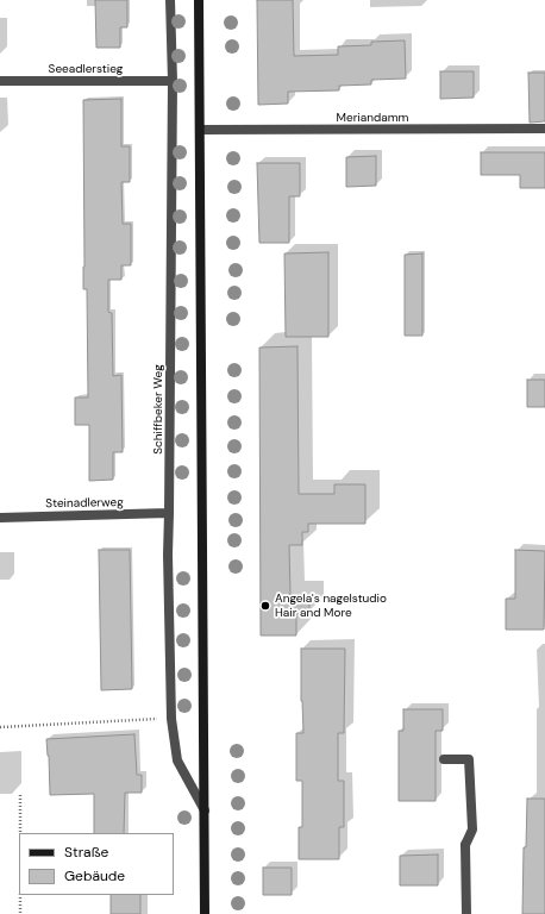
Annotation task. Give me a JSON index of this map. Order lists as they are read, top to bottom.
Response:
{
  "streets": {
    "main road": ["Schiffbeker Weg"],
    "street": ["Seeadlerstieg", "Meriandamm", "Steinadlerweg"]
  },
  "crossings": [
    ["Seeadlerstieg", "Schiffbeker Weg"],
    ["Meriandamm", "Schiffbeker Weg"],
    ["Schiffbeker Weg", "Steinadlerweg"]
  ],
  "places": ["Angela's nagelstudio Hair and More"],
  "legend": ["Straße", "Gebäude"]
}
